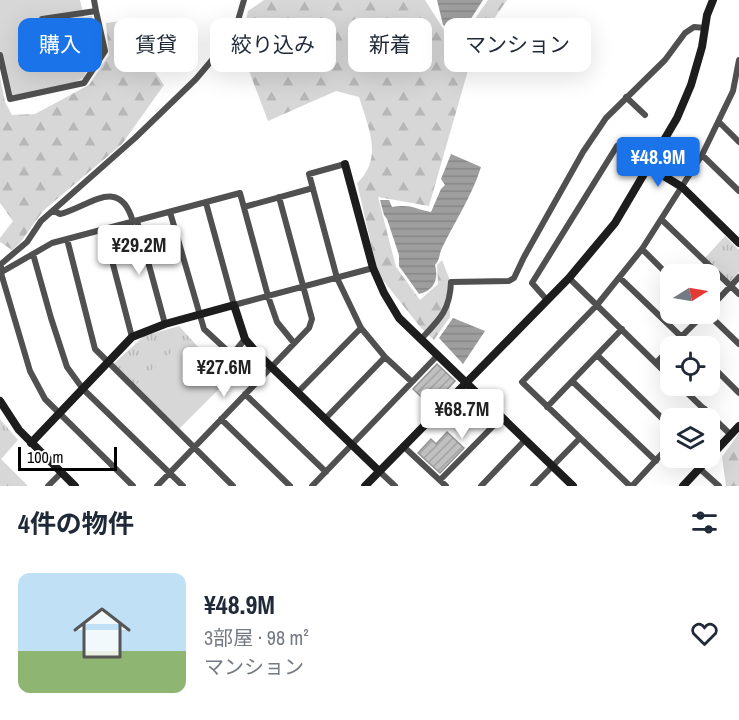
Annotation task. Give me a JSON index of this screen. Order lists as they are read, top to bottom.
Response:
{
  "scale_bar": "100 m",
  "north": "right",
  "page": {
    "chip": [
      "購入",
      "賃貸",
      "絞り込み",
      "新着",
      "マンション"
    ],
    "price": [
      "¥48.9M",
      "¥29.2M",
      "¥27.6M",
      "¥68.7M"
    ],
    "scale": "100 m",
    "heading": "4件の物件",
    "list": [
      {
        "name": "¥48.9M",
        "note": "3部屋 · 98 m² · マンション"
      }
    ]
  }
}
